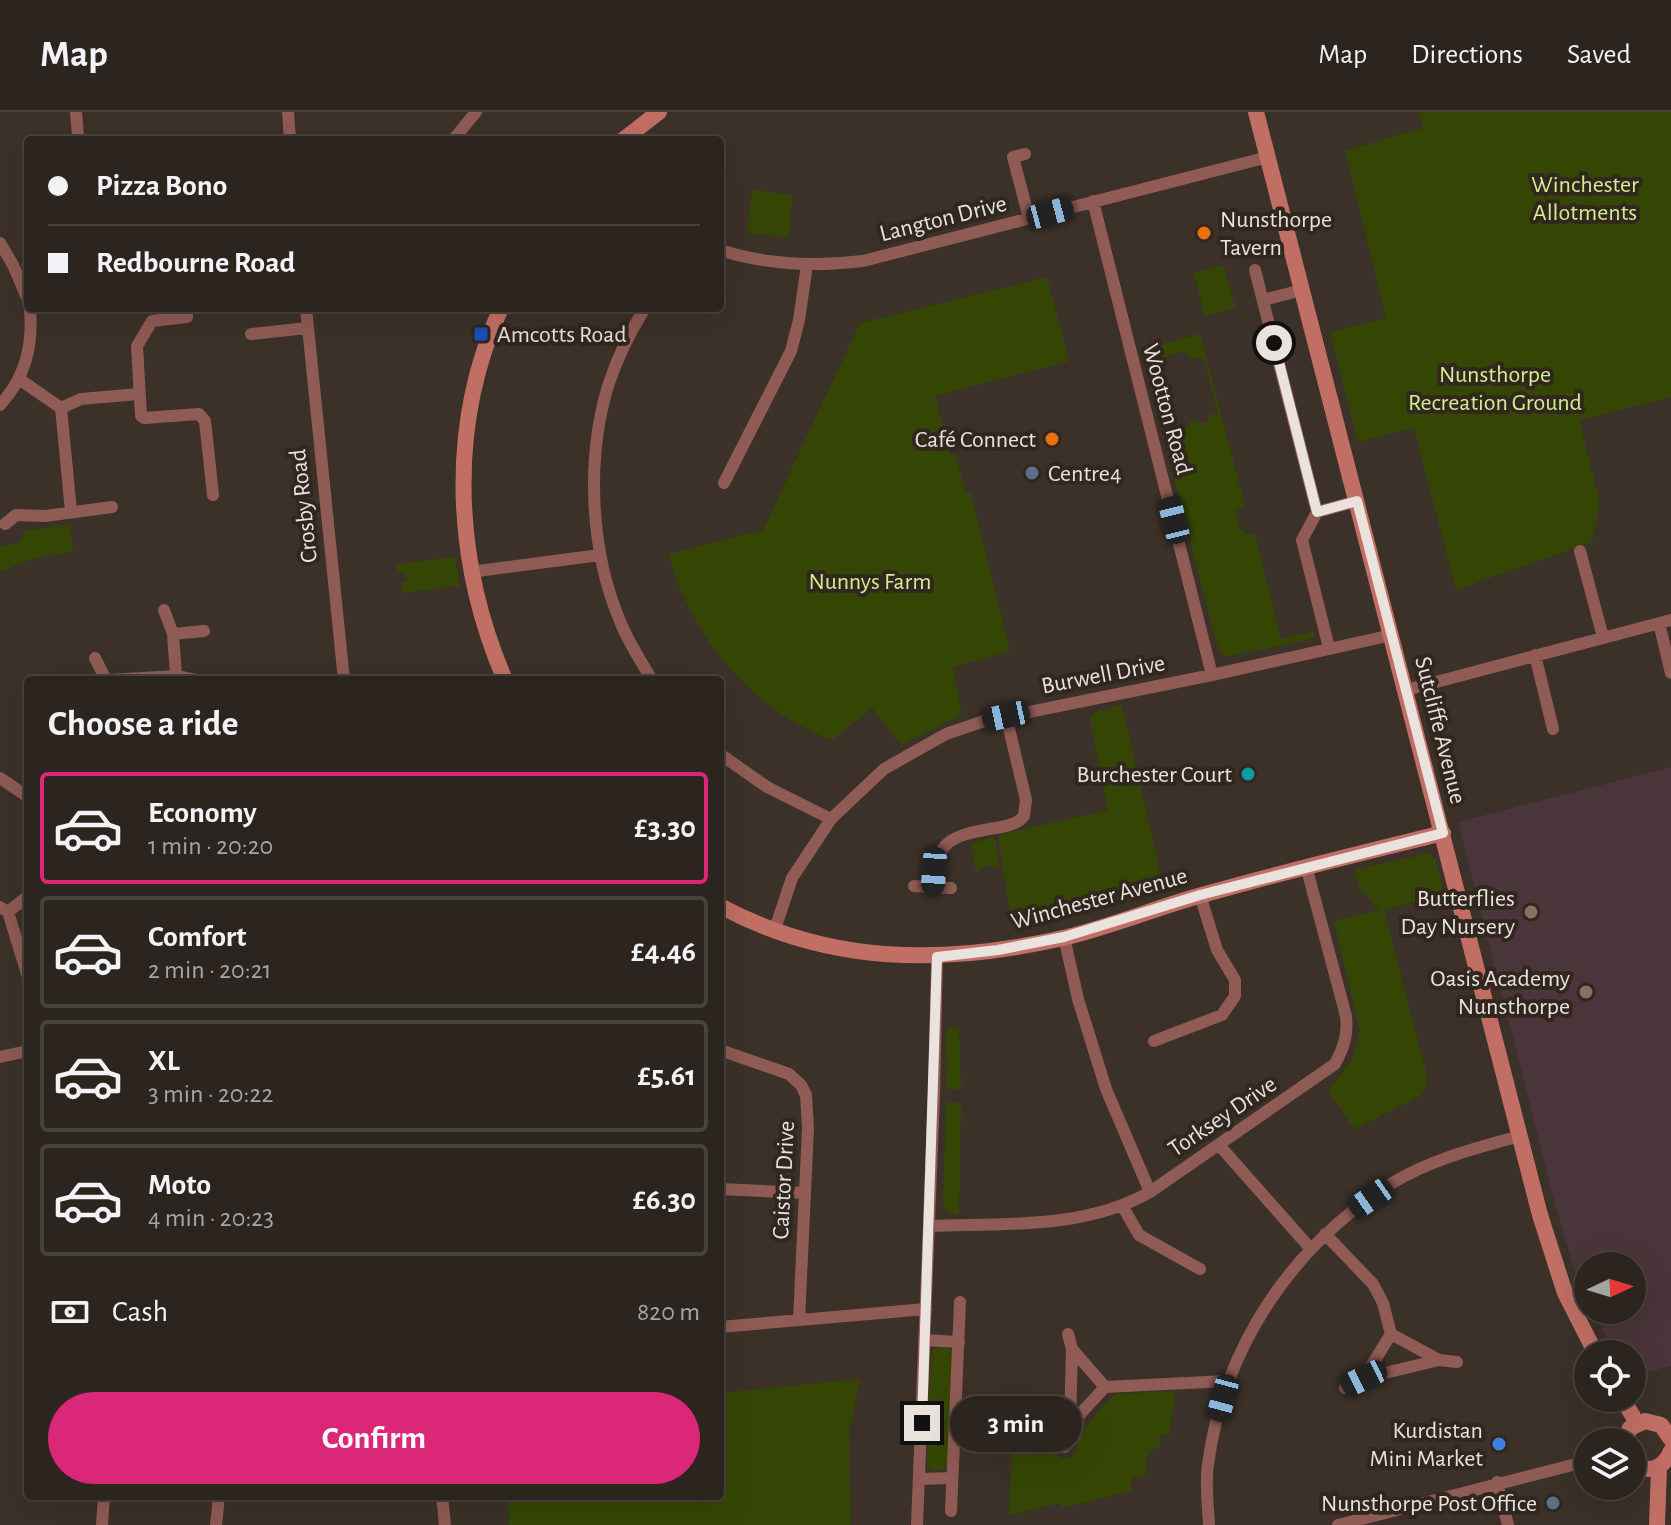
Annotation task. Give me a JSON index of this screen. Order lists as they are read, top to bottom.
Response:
{
  "streets": {
    "street": [
      "Langton Drive",
      "Wootton Road",
      "Crosby Road",
      "Burwell Drive",
      "Sutcliffe Avenue",
      "Winchester Avenue",
      "Torksey Drive",
      "Caistor Drive"
    ]
  },
  "crossings": [
    ["Langton Drive", "Wootton Road"],
    ["Langton Drive", "Sutcliffe Avenue"],
    ["Wootton Road", "Burwell Drive"],
    ["Burwell Drive", "Sutcliffe Avenue"],
    ["Burwell Drive", "Winchester Avenue"],
    ["Sutcliffe Avenue", "Winchester Avenue"],
    ["Winchester Avenue", "Torksey Drive"]
  ],
  "parks": ["Winchester Allotments", "Nunsthorpe Recreation Ground", "Nunnys Farm"],
  "places": {
    "other": [
      "Nunsthorpe Tavern",
      "Café Connect",
      "Centre4",
      "Burchester Court",
      "Butterflies Day Nursery",
      "Oasis Academy Nunsthorpe",
      "Kurdistan Mini Market",
      "Nunsthorpe Post Office"
    ],
    "transit": ["Amcotts Road"]
  },
  "north": "right",
  "page": {
    "header": "Map",
    "nav": ["Map", "Directions", "Saved"],
    "banner": ["Pizza Bono", "Redbourne Road"],
    "heading": "Choose a ride",
    "list": [
      {
        "name": "Economy",
        "note": "1 min · 20:20",
        "value": "£3.30"
      },
      {
        "name": "Comfort",
        "note": "2 min · 20:21",
        "value": "£4.46"
      },
      {
        "name": "XL",
        "note": "3 min · 20:22",
        "value": "£5.61"
      },
      {
        "name": "Moto",
        "note": "4 min · 20:23",
        "value": "£6.30"
      }
    ],
    "pay": ["Cash", "820 m"],
    "buttons": "Confirm",
    "bubble": "3 min"
  }
}
